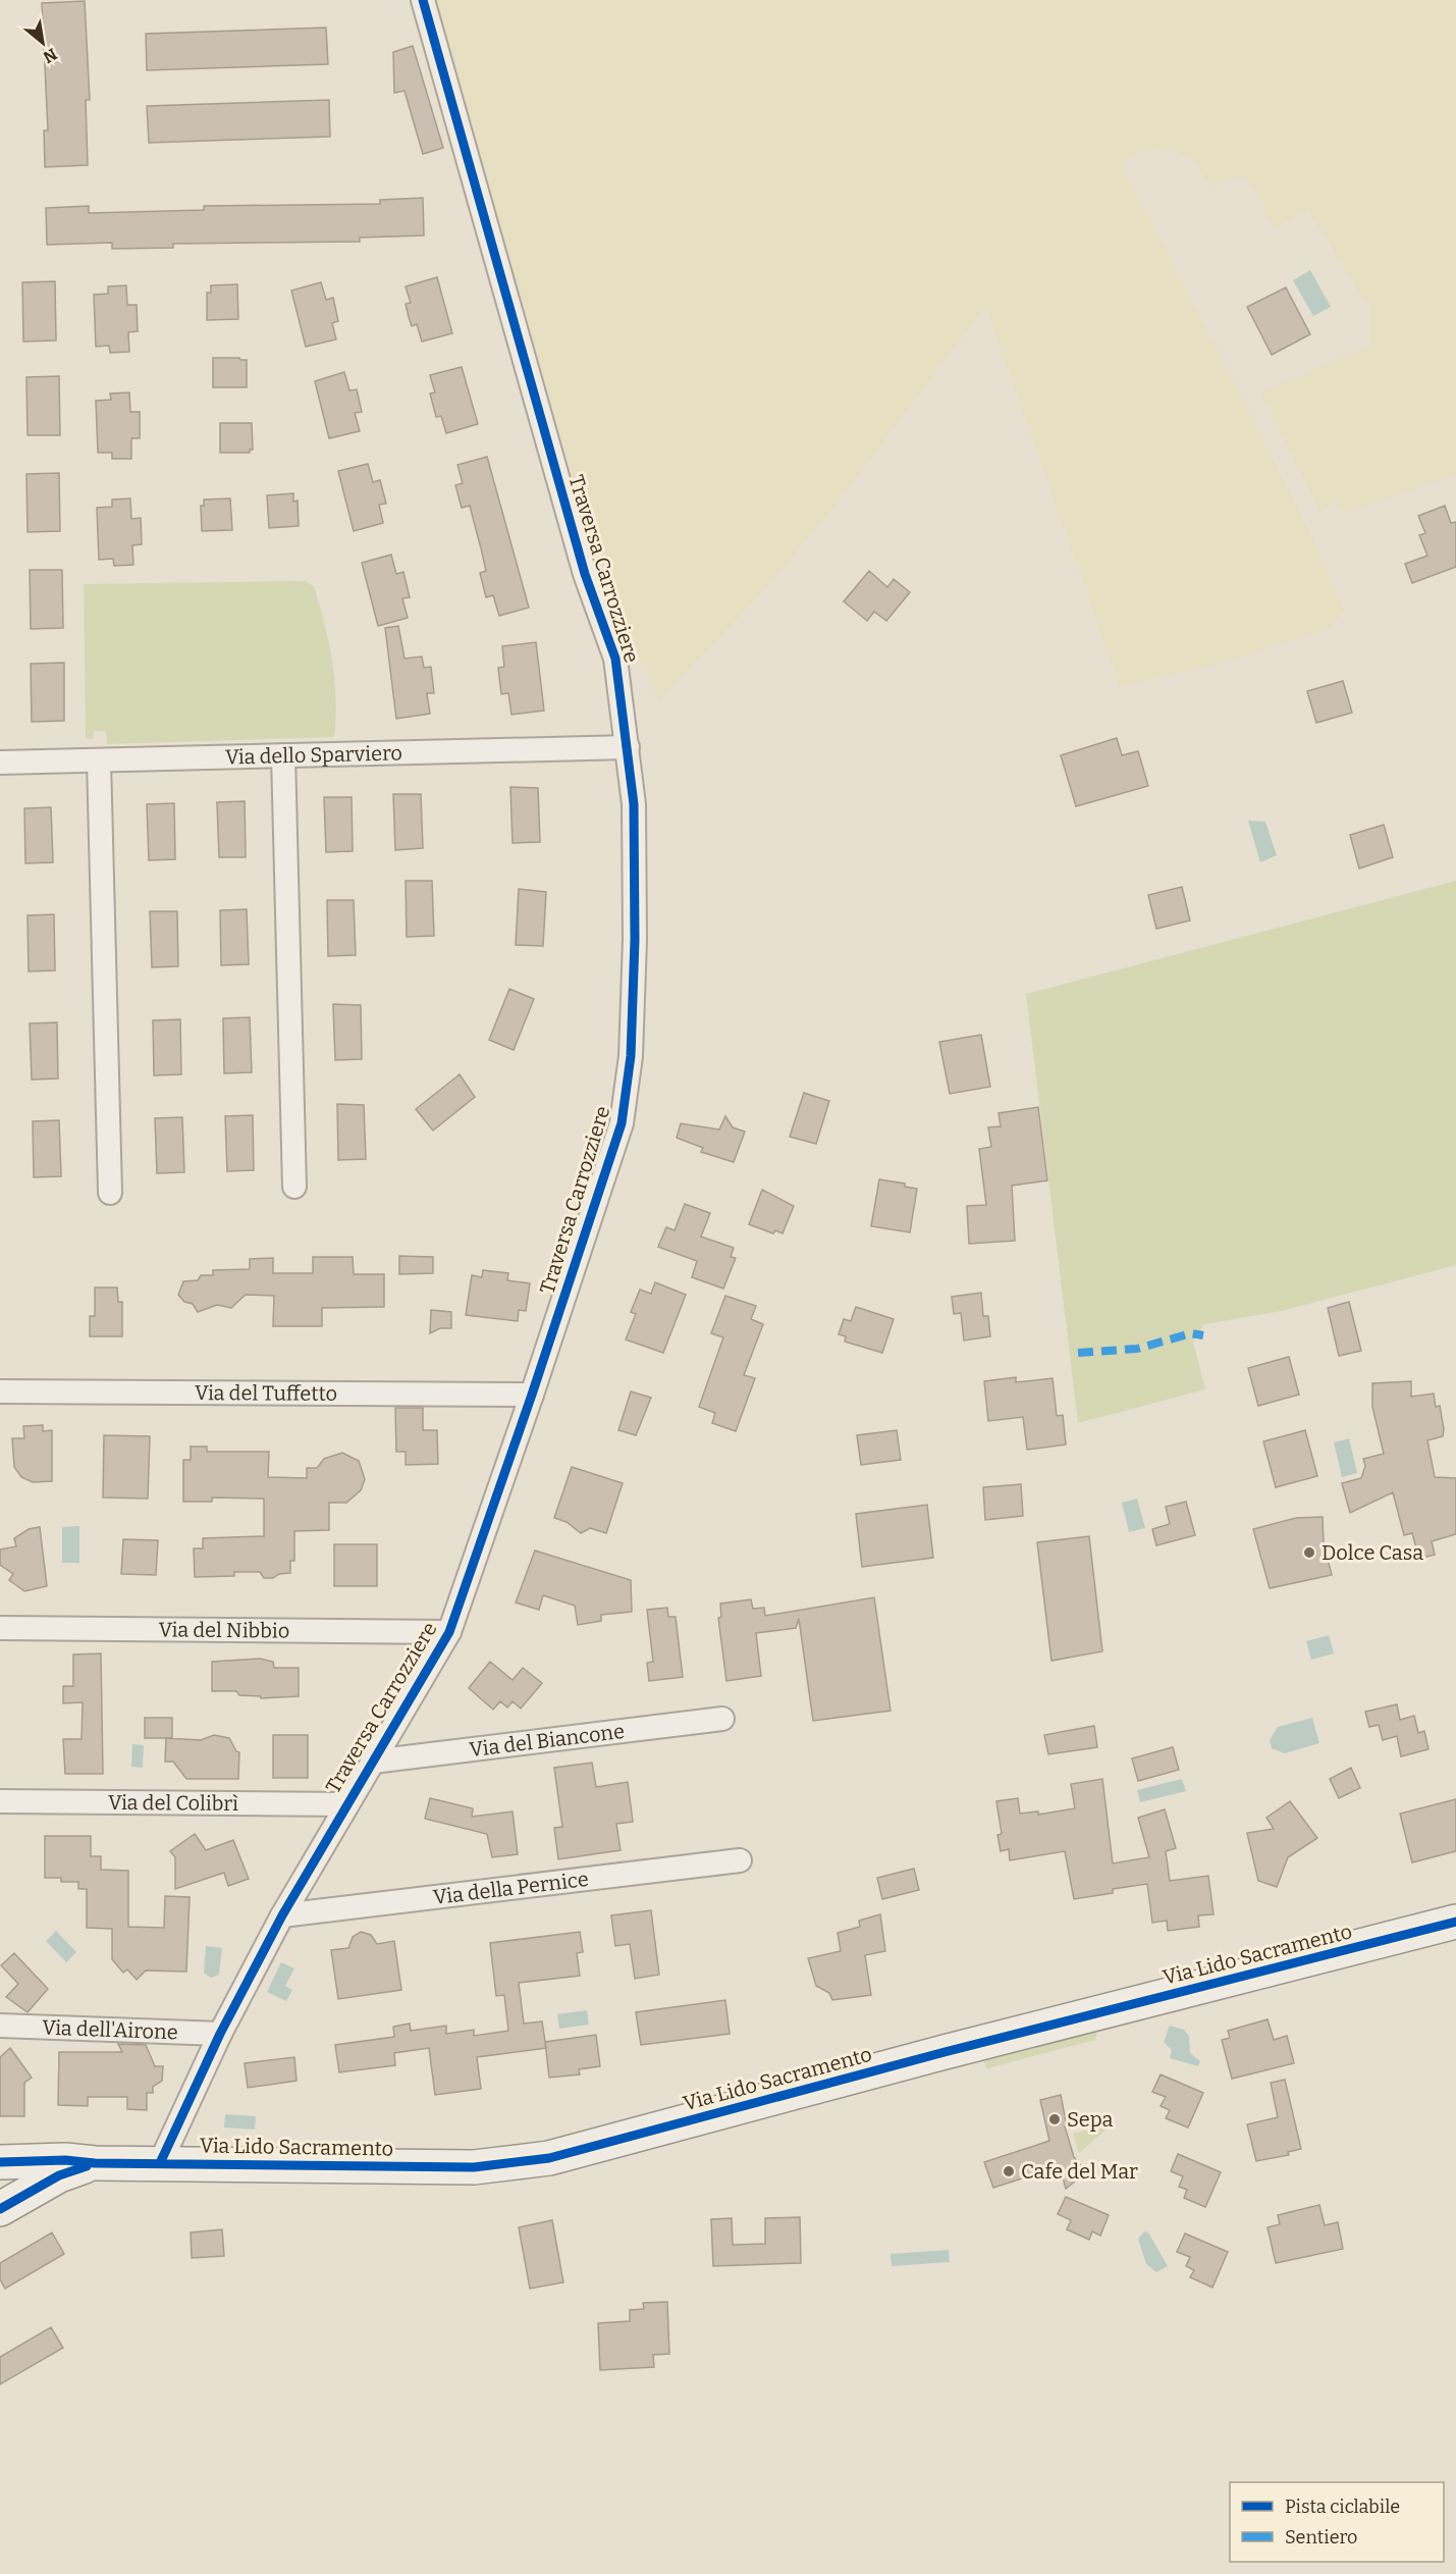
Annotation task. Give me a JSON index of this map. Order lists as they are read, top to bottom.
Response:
{
  "streets": {
    "street": [
      "Traversa Carrozziere",
      "Via dello Sparviero",
      "Via del Tuffetto",
      "Via del Nibbio",
      "Via del Biancone",
      "Via del Colibrì",
      "Via della Pernice",
      "Via Lido Sacramento",
      "Via dell'Airone"
    ]
  },
  "crossings": [
    ["Traversa Carrozziere", "Via dello Sparviero"],
    ["Traversa Carrozziere", "Via del Tuffetto"],
    ["Traversa Carrozziere", "Via del Nibbio"],
    ["Traversa Carrozziere", "Via del Biancone"],
    ["Traversa Carrozziere", "Via del Colibrì"],
    ["Traversa Carrozziere", "Via della Pernice"],
    ["Traversa Carrozziere", "Via Lido Sacramento"],
    ["Traversa Carrozziere", "Via dell'Airone"]
  ],
  "places": ["Dolce Casa", "Sepa", "Cafe del Mar"],
  "legend": ["Pista ciclabile", "Sentiero"],
  "north": "bottom right"
}
